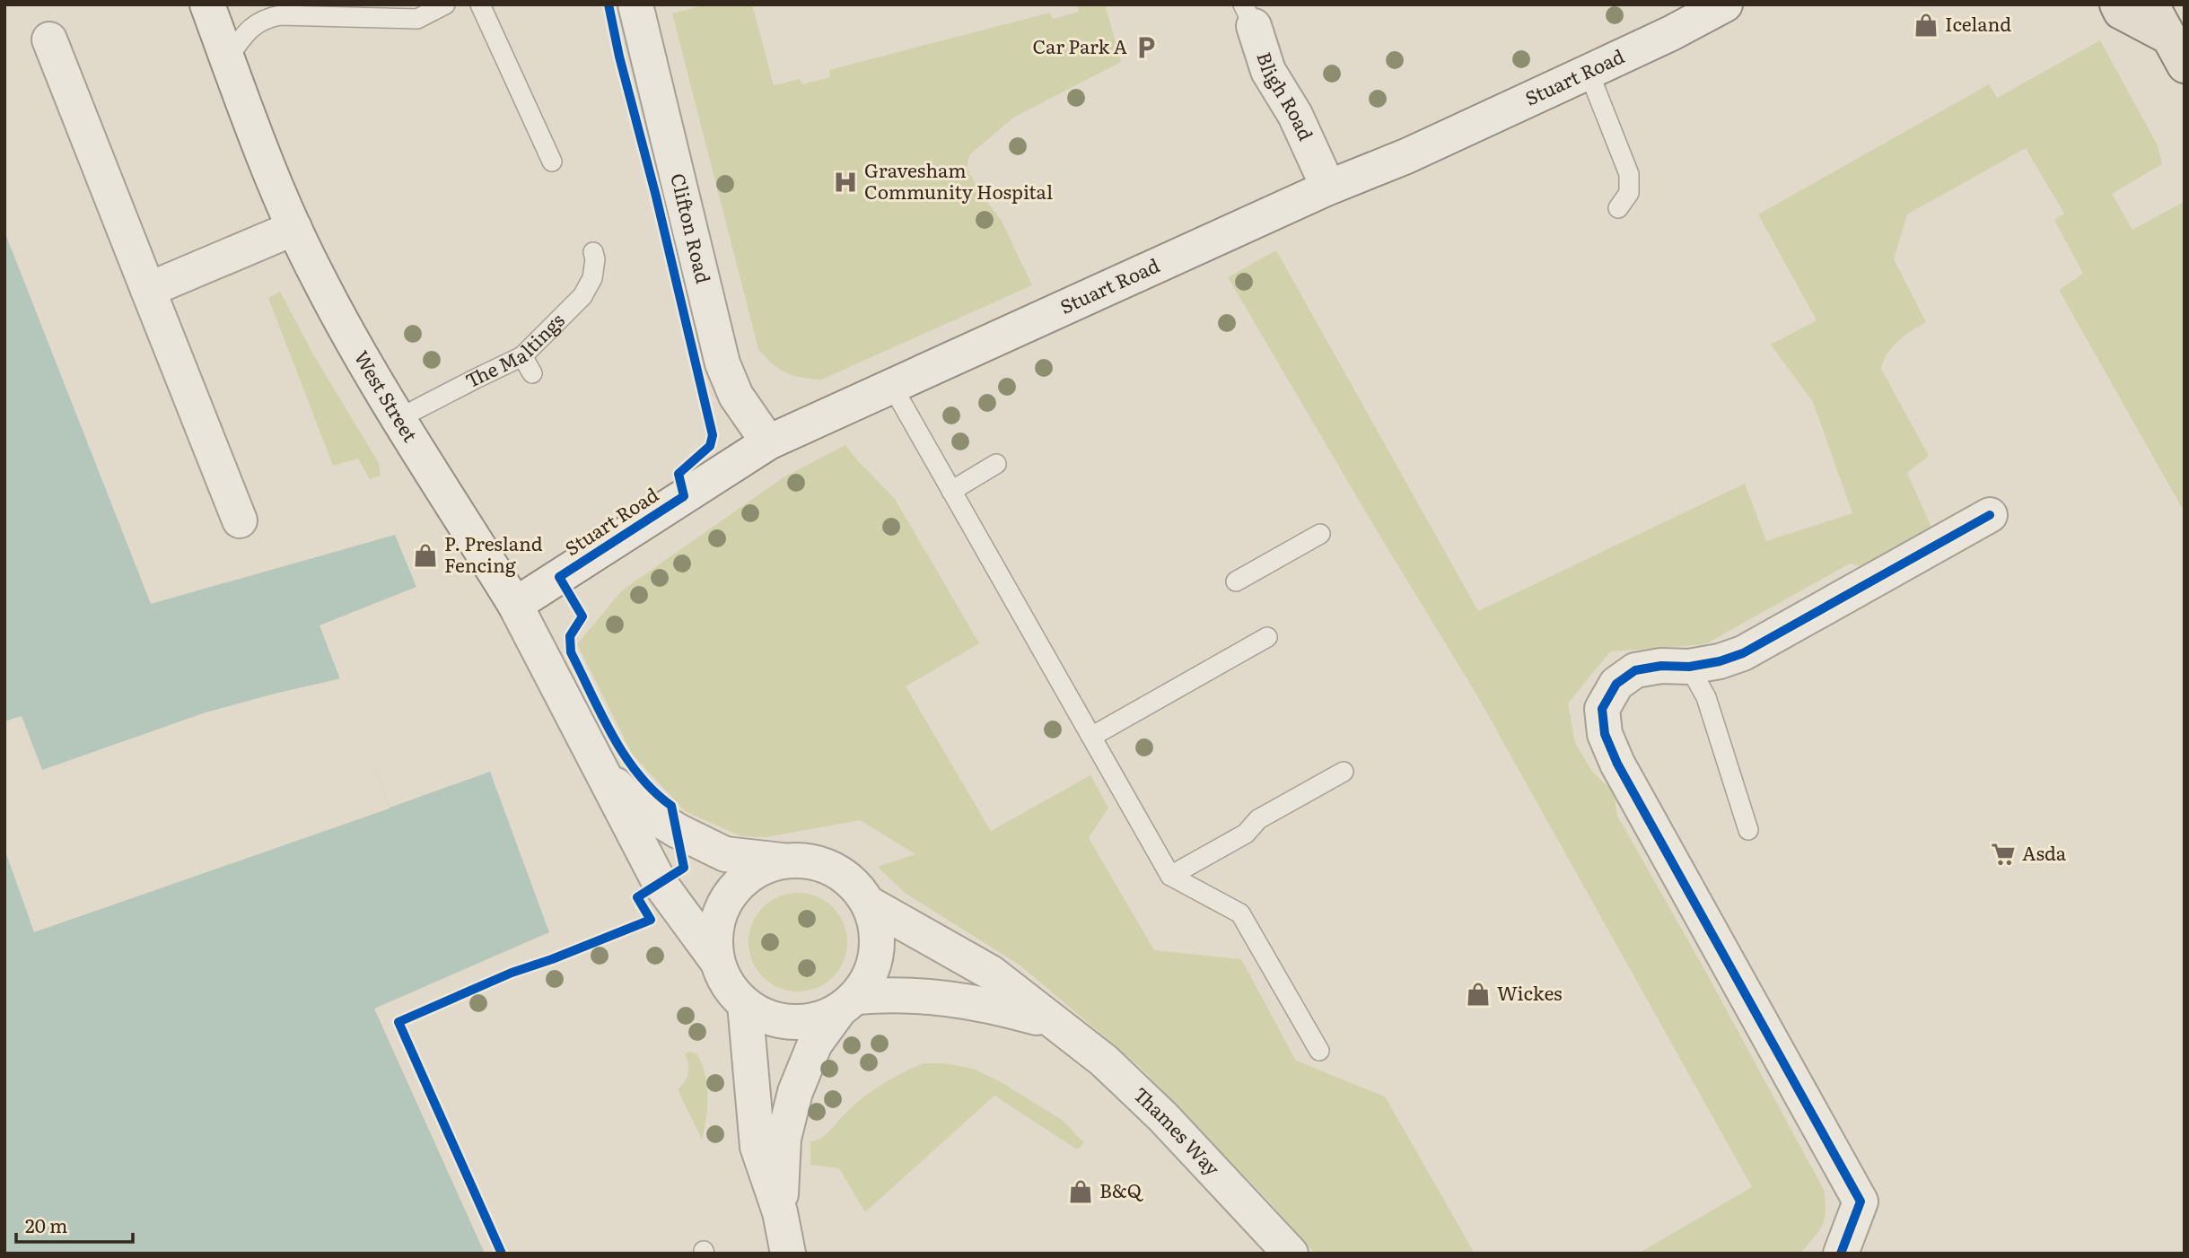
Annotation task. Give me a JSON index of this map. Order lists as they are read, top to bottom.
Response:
{
  "streets": {
    "street": [
      "Stuart Road",
      "Bligh Road",
      "Clifton Road",
      "West Street",
      "Thames Way"
    ],
    "lane": ["The Maltings"]
  },
  "crossings": [
    ["Stuart Road", "Bligh Road"],
    ["Stuart Road", "Clifton Road"],
    ["Stuart Road", "West Street"],
    ["The Maltings", "West Street"],
    ["West Street", "Thames Way"]
  ],
  "places": {
    "shop": [
      "Iceland",
      "P. Presland Fencing",
      "Wickes",
      "B&Q"
    ],
    "parking": ["Car Park A"],
    "hospital": ["Gravesham Community Hospital"],
    "supermarket": ["Asda"]
  },
  "scale_bar": "20 m"
}
